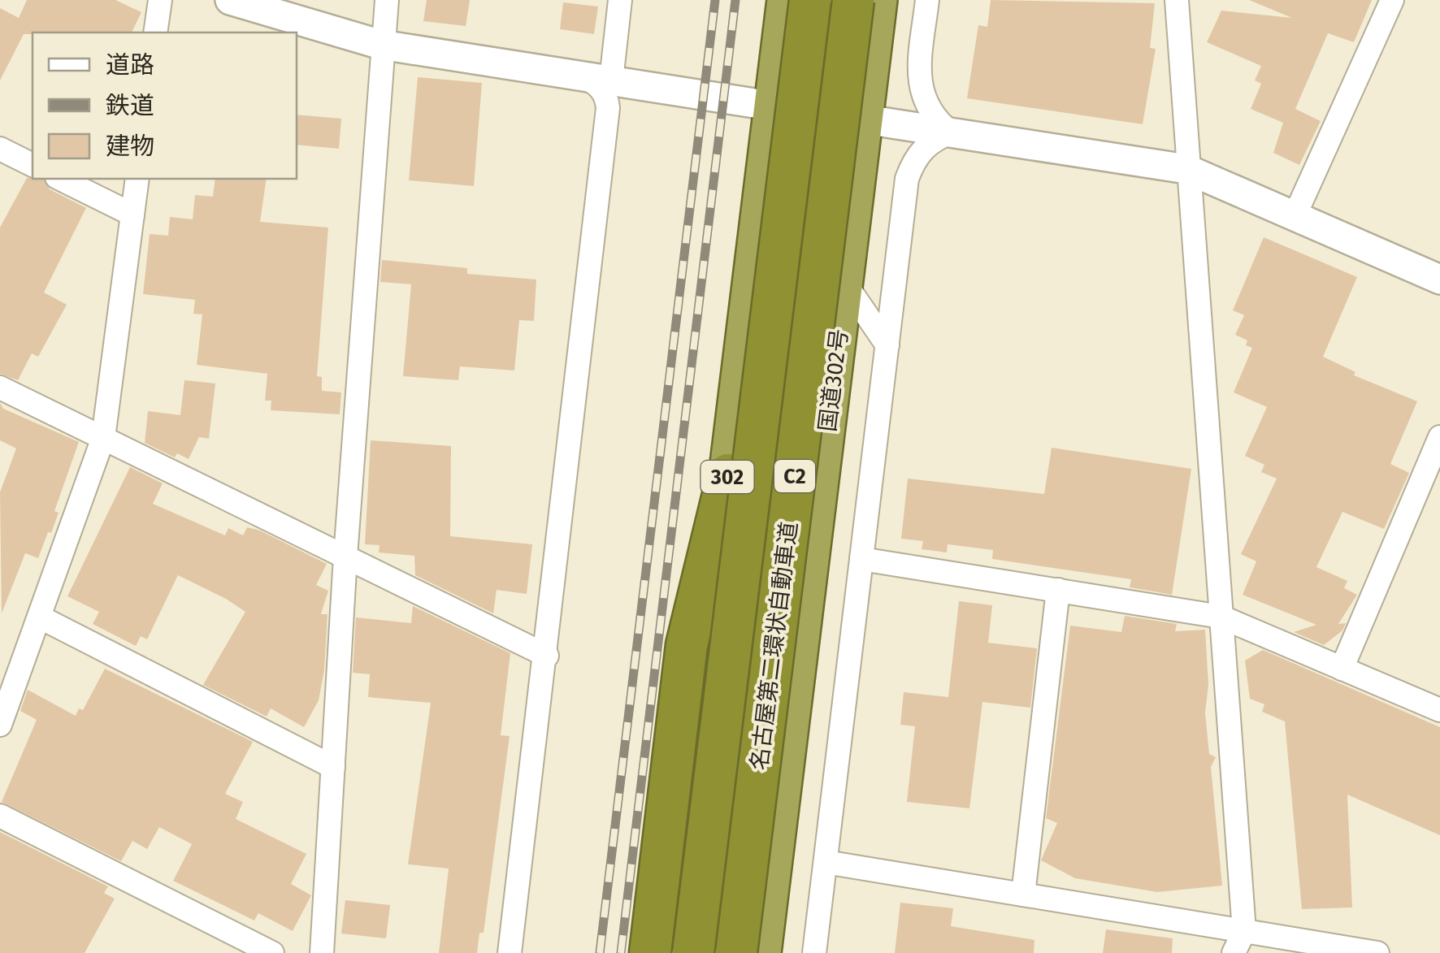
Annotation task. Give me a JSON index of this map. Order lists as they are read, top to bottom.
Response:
{
  "streets": {
    "highway": [
      "国道302号",
      "C2",
      "302",
      "名古屋第二環状自動車道"
    ]
  },
  "legend": ["道路", "鉄道", "建物"]
}
